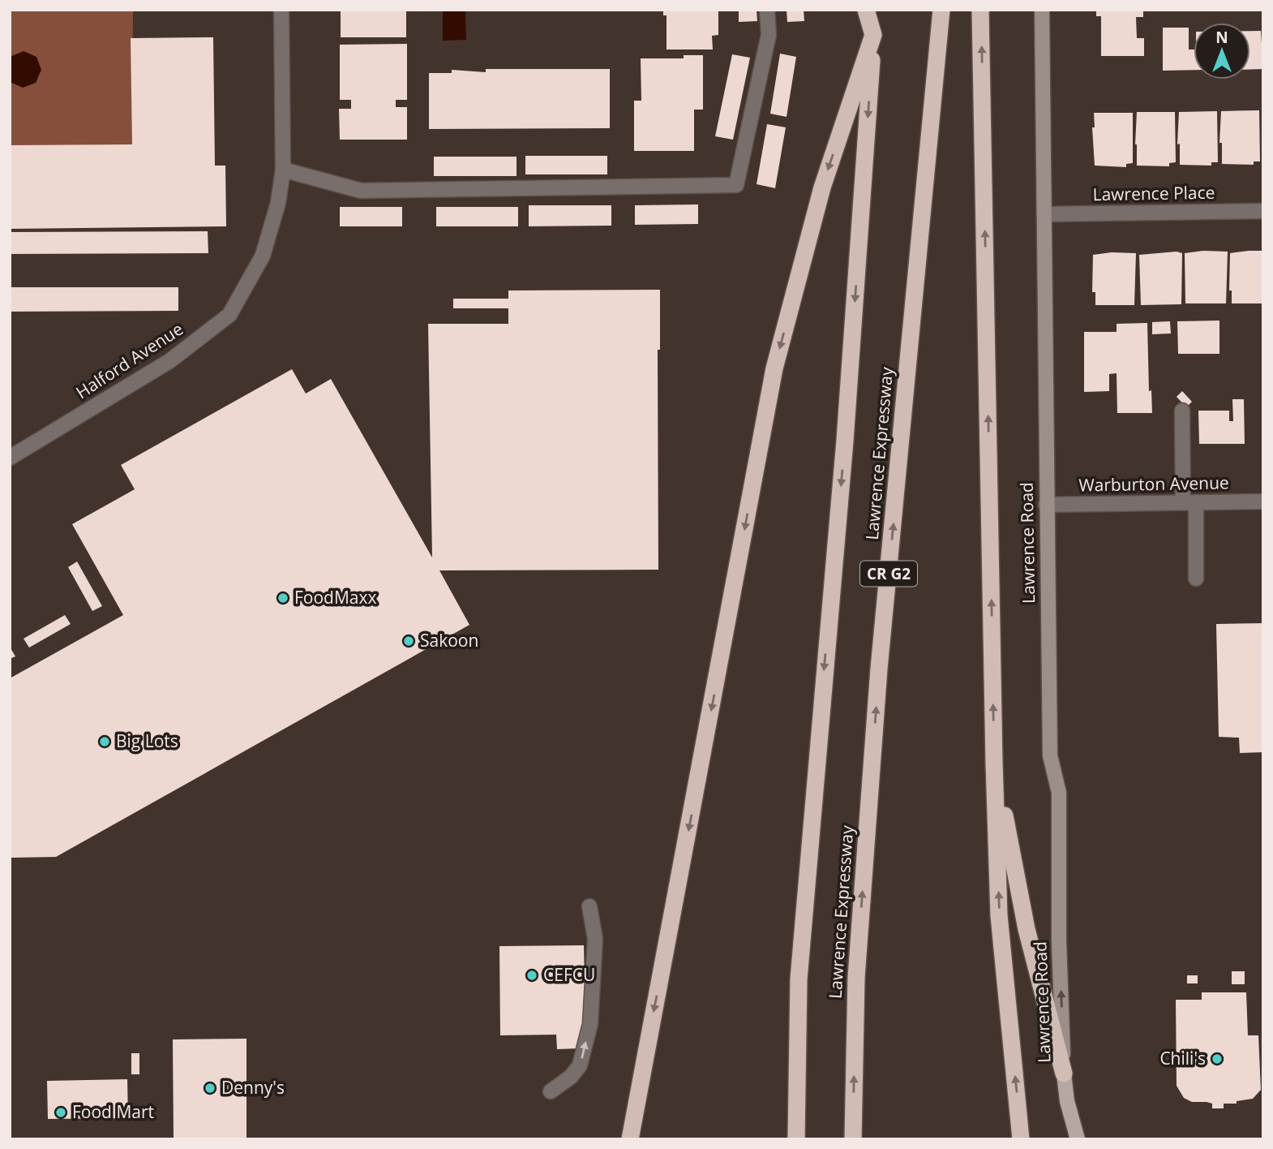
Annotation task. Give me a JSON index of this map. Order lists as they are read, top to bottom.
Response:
{
  "streets": {
    "highway": ["Lawrence Expressway", "CR G2"],
    "street": [
      "Lawrence Place",
      "Halford Avenue",
      "Warburton Avenue",
      "Lawrence Road"
    ]
  },
  "crossings": [
    ["Lawrence Place", "Lawrence Road"],
    ["Warburton Avenue", "Lawrence Road"]
  ],
  "one_way": ["Lawrence Road"],
  "places": [
    "FoodMaxx",
    "Sakoon",
    "Big Lots",
    "CEFCU",
    "Chili's",
    "Denny's",
    "Food Mart"
  ],
  "north": "top"
}
